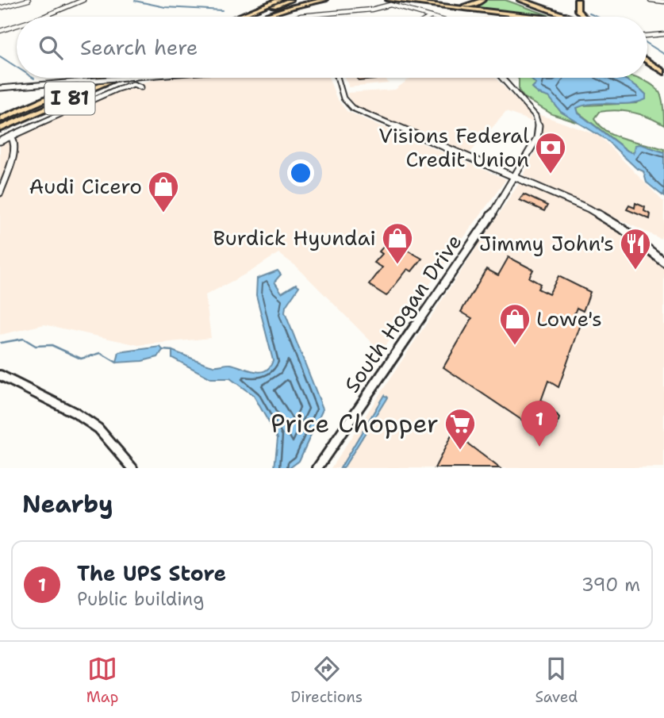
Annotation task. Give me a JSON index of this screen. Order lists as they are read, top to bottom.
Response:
{
  "streets": {
    "highway": ["I 81"],
    "street": ["South Hogan Drive"]
  },
  "places": {
    "bank": ["Visions Federal Credit Union"],
    "shop": ["Audi Cicero", "Burdick Hyundai", "Lowe's"],
    "restaurant": ["Jimmy John's"],
    "supermarket": ["Price Chopper"]
  },
  "page": {
    "search": "Search here",
    "pins": "1",
    "heading": "Nearby",
    "list": [
      {
        "mark": "1",
        "name": "The UPS Store",
        "note": "Public building",
        "value": "390 m"
      }
    ],
    "nav": ["Map", "Directions", "Saved"]
  }
}
